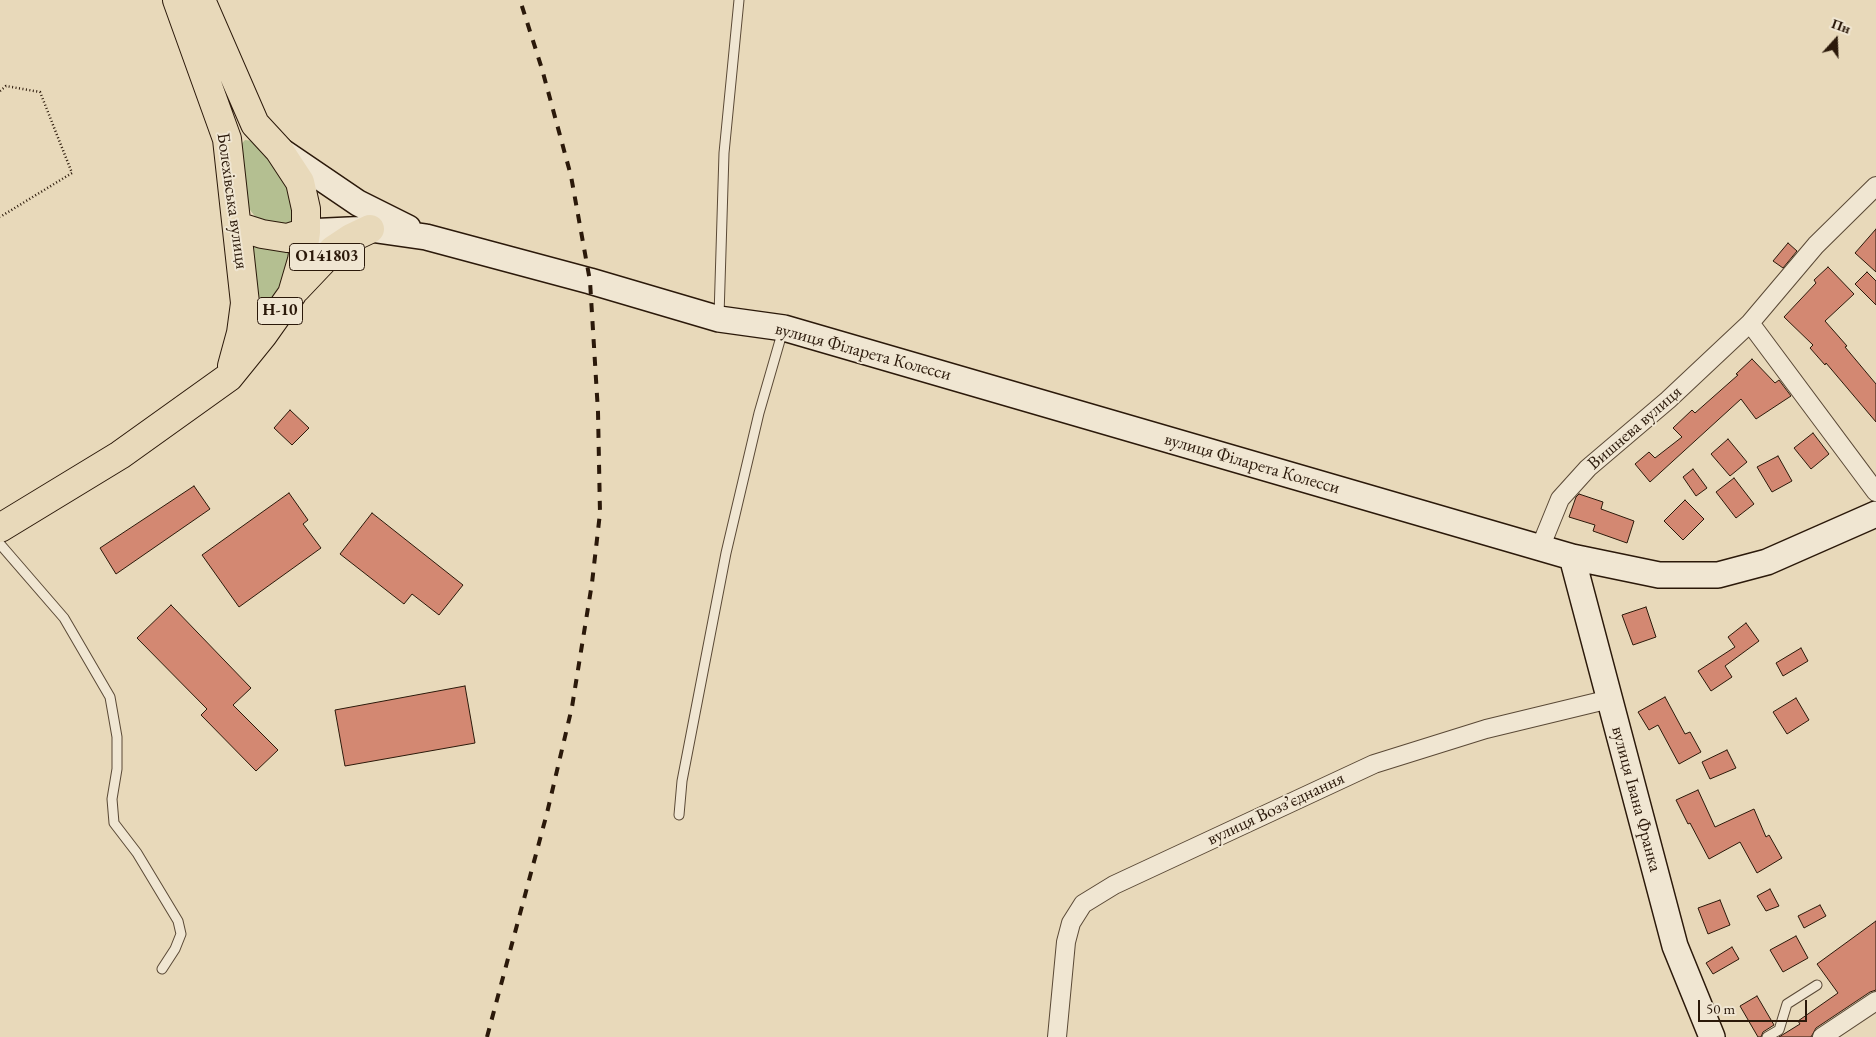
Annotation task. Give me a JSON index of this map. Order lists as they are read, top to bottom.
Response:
{
  "streets": {
    "main road": [
      "Болехівська вулиця",
      "О141803",
      "Н-10",
      "вулиця Філарета Колесси",
      "вулиця Івана Франка"
    ],
    "street": ["Вишнева вулиця", "вулиця Воззʼєднання"]
  },
  "crossings": [
    ["Болехівська вулиця", "О141803"],
    ["О141803", "вулиця Філарета Колесси"],
    ["вулиця Філарета Колесси", "Вишнева вулиця"],
    ["вулиця Філарета Колесси", "вулиця Івана Франка"],
    ["вулиця Івана Франка", "вулиця Воззʼєднання"]
  ],
  "scale_bar": "50 m",
  "north": "top"
}
